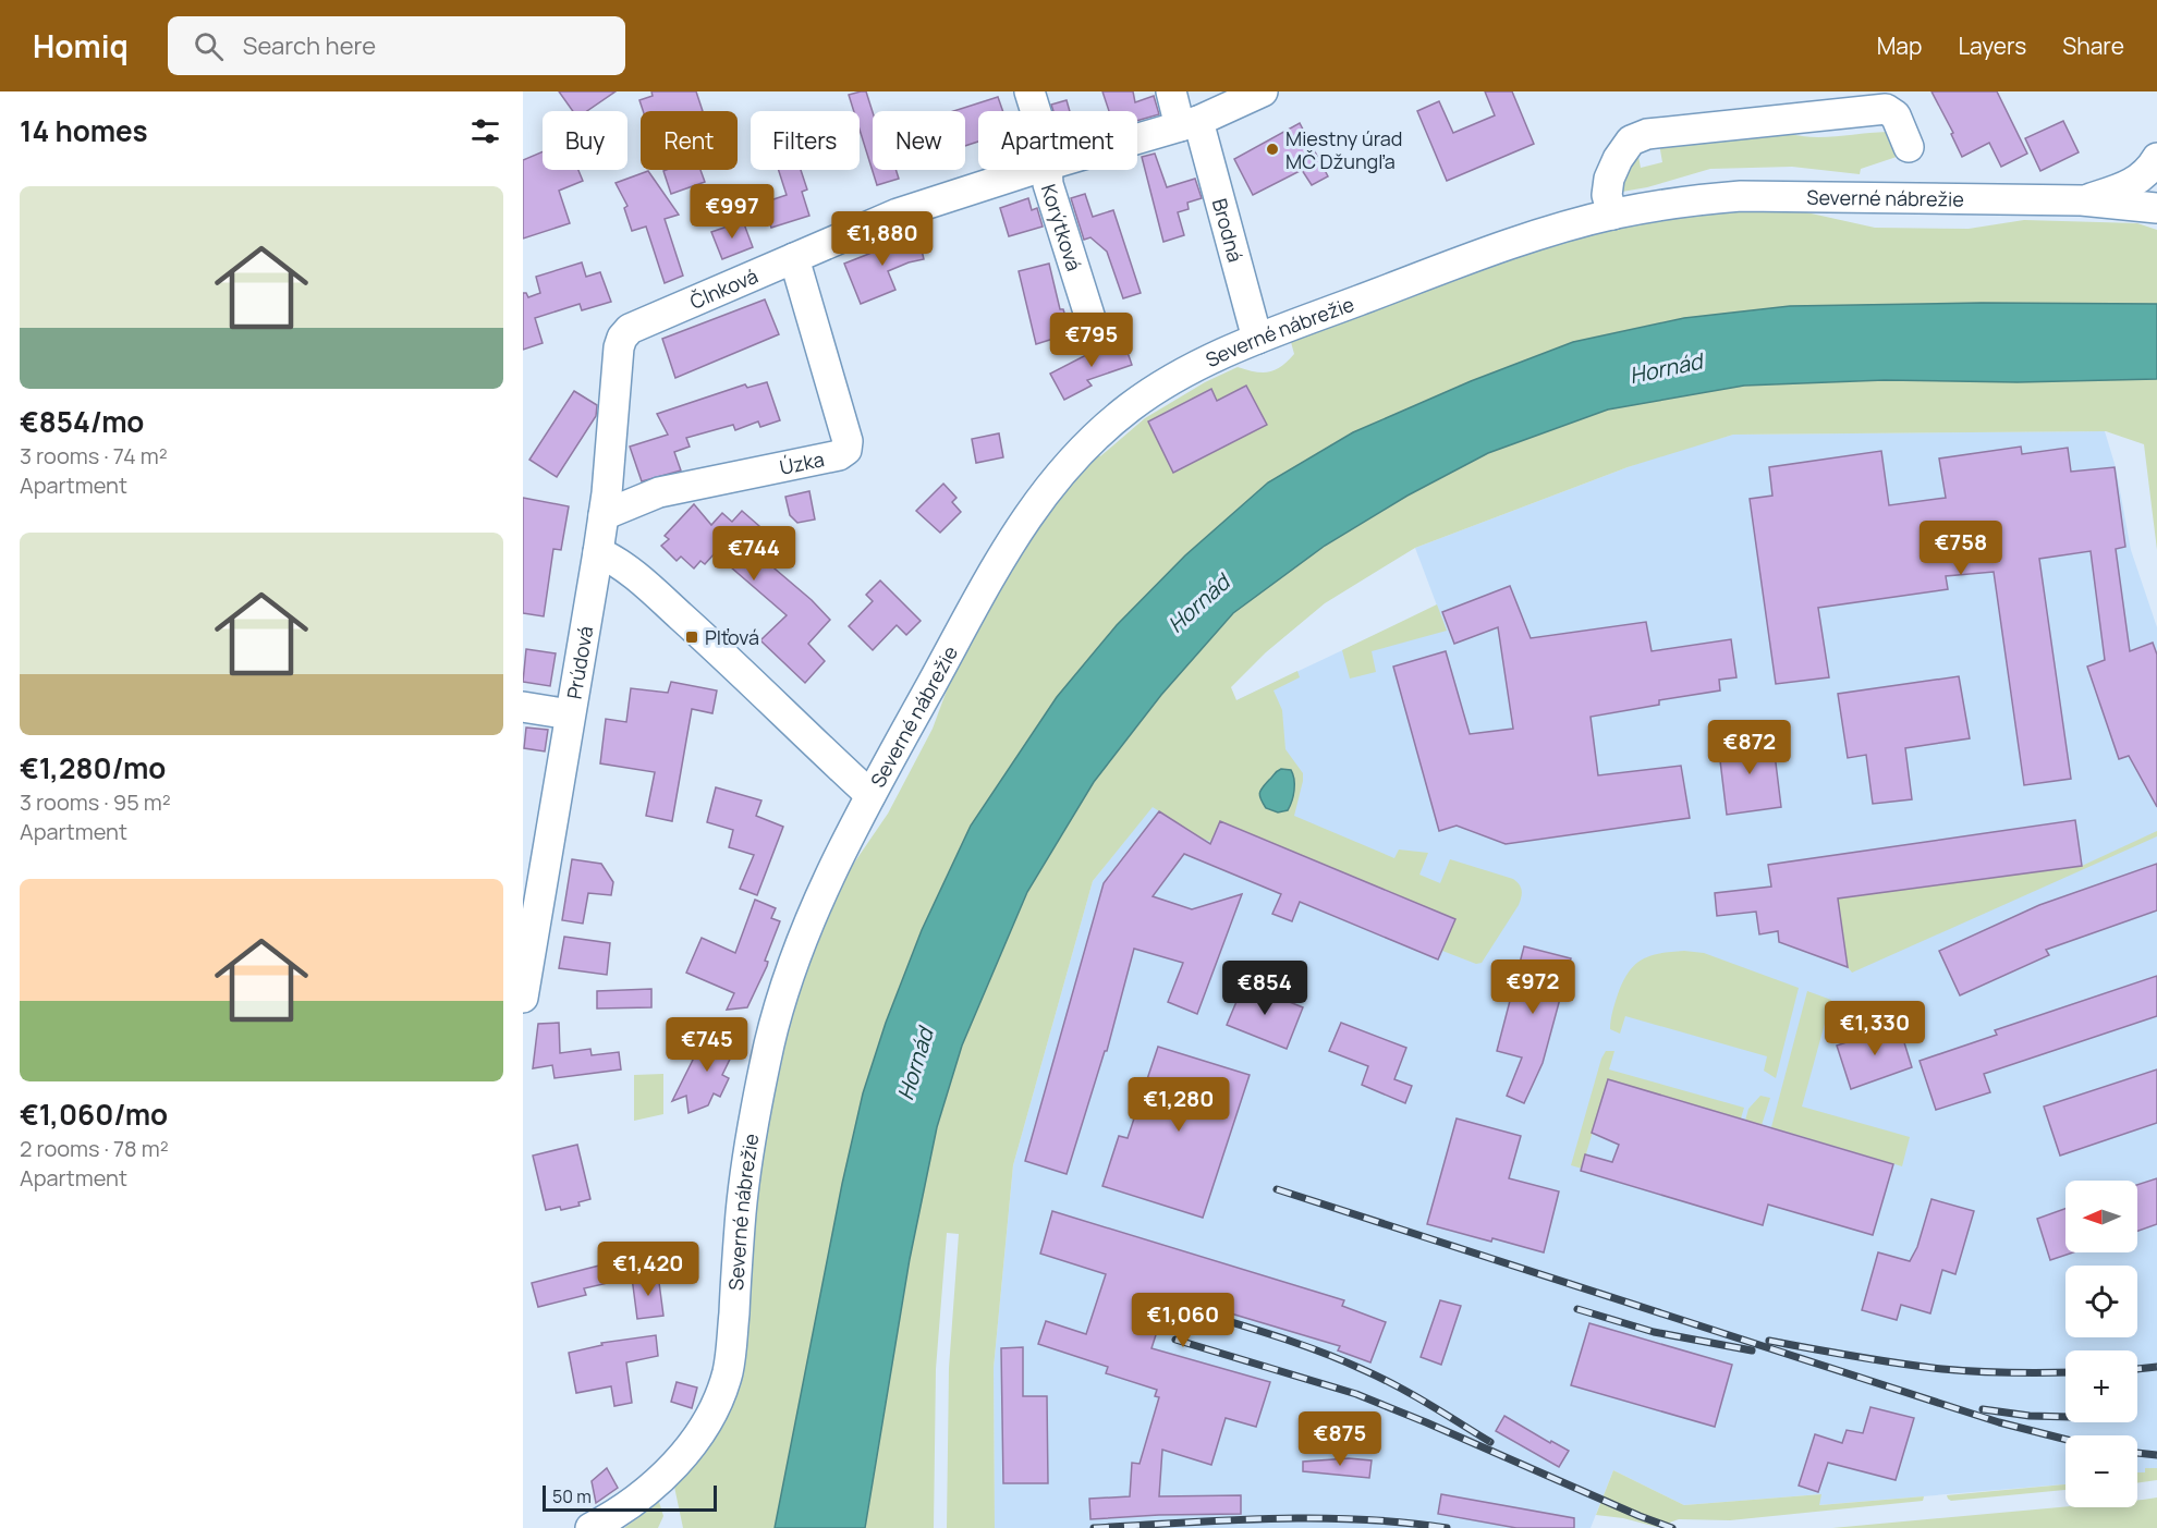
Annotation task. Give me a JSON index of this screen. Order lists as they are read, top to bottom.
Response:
{
  "streets": {
    "street": [
      "Severné nábrežie",
      "Korýtková",
      "Brodná",
      "Člnková",
      "Úzka",
      "Prúdová"
    ]
  },
  "crossings": [
    ["Severné nábrežie", "Brodná"],
    ["Brodná", "Člnková"],
    ["Člnková", "Úzka"],
    ["Člnková", "Prúdová"],
    ["Úzka", "Prúdová"]
  ],
  "water": ["Hornád"],
  "places": {
    "other": ["Miestny úrad MČ Džungľa"],
    "transit": ["Plťová"]
  },
  "scale_bar": "50 m",
  "north": "left",
  "page": {
    "header": "Homiq",
    "search": "Search here",
    "nav": ["Map", "Layers", "Share"],
    "heading": "14 homes",
    "chip": [
      "Buy",
      "Rent",
      "Filters",
      "New",
      "Apartment"
    ],
    "list": [
      {
        "name": "€854/mo",
        "note": "3 rooms · 74 m² · Apartment"
      },
      {
        "name": "€1,280/mo",
        "note": "3 rooms · 95 m² · Apartment"
      },
      {
        "name": "€1,060/mo",
        "note": "2 rooms · 78 m² · Apartment"
      }
    ],
    "price": [
      "€997",
      "€1,880",
      "€795",
      "€758",
      "€744",
      "€872",
      "€972",
      "€854",
      "€1,330",
      "€745",
      "€1,280",
      "€1,420",
      "€1,060",
      "€875"
    ],
    "map_buttons": ["+", "−"],
    "scale": "50 m"
  }
}
